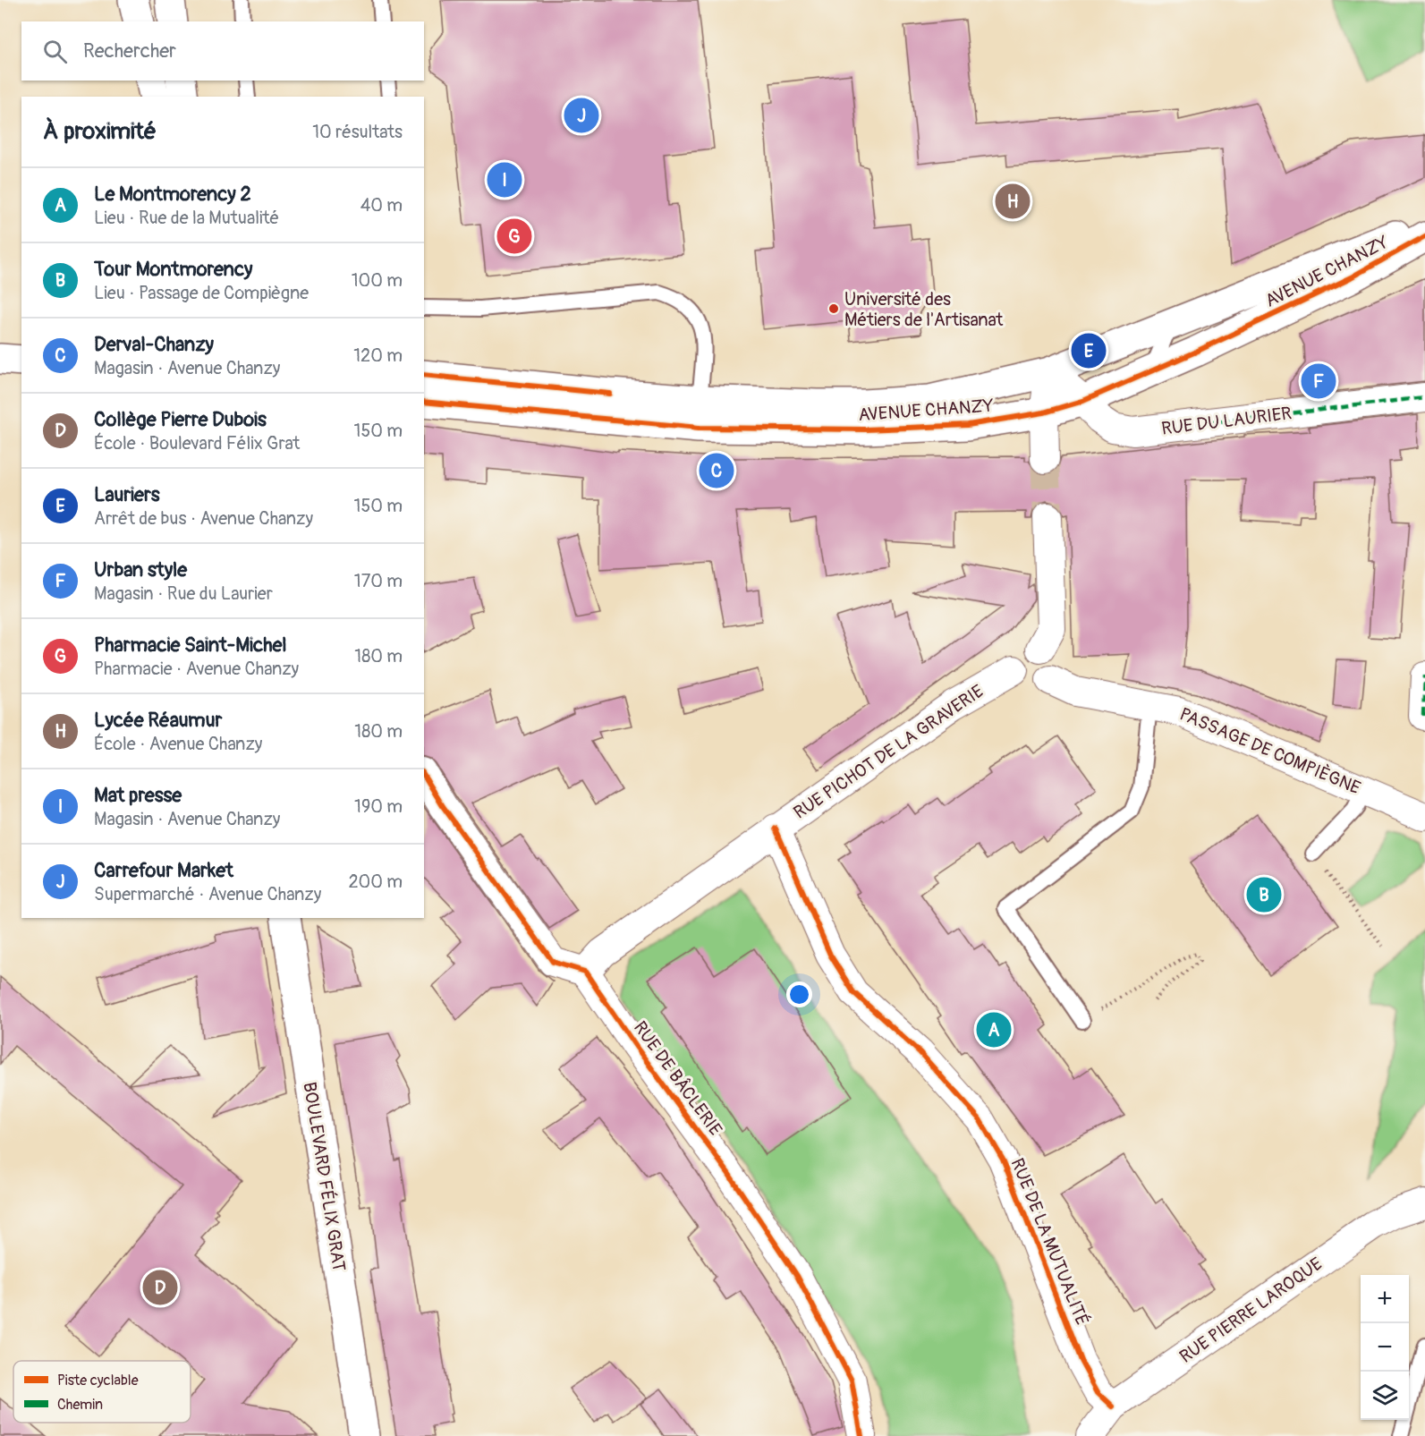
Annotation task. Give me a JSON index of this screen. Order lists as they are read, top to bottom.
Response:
{
  "streets": {
    "street": [
      "AVENUE CHANZY",
      "RUE DU LAURIER",
      "PASSAGE DE COMPIÈGNE",
      "RUE PICHOT DE LA GRAVERIE",
      "RUE DE BÂCLERIE",
      "BOULEVARD FÉLIX GRAT",
      "RUE DE LA MUTUALITÉ",
      "RUE PIERRE LAROQUE"
    ]
  },
  "crossings": [
    ["AVENUE CHANZY", "RUE DU LAURIER"],
    ["PASSAGE DE COMPIÈGNE", "RUE PICHOT DE LA GRAVERIE"],
    ["RUE PICHOT DE LA GRAVERIE", "RUE DE BÂCLERIE"],
    ["RUE PICHOT DE LA GRAVERIE", "RUE DE LA MUTUALITÉ"],
    ["RUE DE LA MUTUALITÉ", "RUE PIERRE LAROQUE"]
  ],
  "places": ["Université des Métiers de l'Artisanat"],
  "legend": ["Piste cyclable", "Chemin"],
  "page": {
    "search": "Rechercher",
    "pins": [
      "J",
      "I",
      "H",
      "G",
      "E",
      "F",
      "C",
      "B",
      "A",
      "D"
    ],
    "heading": ["À proximité", "10 résultats"],
    "list": [
      {
        "mark": "A",
        "name": "Le Montmorency 2",
        "note": "Lieu · Rue de la Mutualité",
        "value": "40 m"
      },
      {
        "mark": "B",
        "name": "Tour Montmorency",
        "note": "Lieu · Passage de Compiègne",
        "value": "100 m"
      },
      {
        "mark": "C",
        "name": "Derval-Chanzy",
        "note": "Magasin · Avenue Chanzy",
        "value": "120 m"
      },
      {
        "mark": "D",
        "name": "Collège Pierre Dubois",
        "note": "École · Boulevard Félix Grat",
        "value": "150 m"
      },
      {
        "mark": "E",
        "name": "Lauriers",
        "note": "Arrêt de bus · Avenue Chanzy",
        "value": "150 m"
      },
      {
        "mark": "F",
        "name": "Urban style",
        "note": "Magasin · Rue du Laurier",
        "value": "170 m"
      },
      {
        "mark": "G",
        "name": "Pharmacie Saint-Michel",
        "note": "Pharmacie · Avenue Chanzy",
        "value": "180 m"
      },
      {
        "mark": "H",
        "name": "Lycée Réaumur",
        "note": "École · Avenue Chanzy",
        "value": "180 m"
      },
      {
        "mark": "I",
        "name": "Mat presse",
        "note": "Magasin · Avenue Chanzy",
        "value": "190 m"
      },
      {
        "mark": "J",
        "name": "Carrefour Market",
        "note": "Supermarché · Avenue Chanzy",
        "value": "200 m"
      }
    ],
    "map_buttons": ["+", "−"]
  }
}
